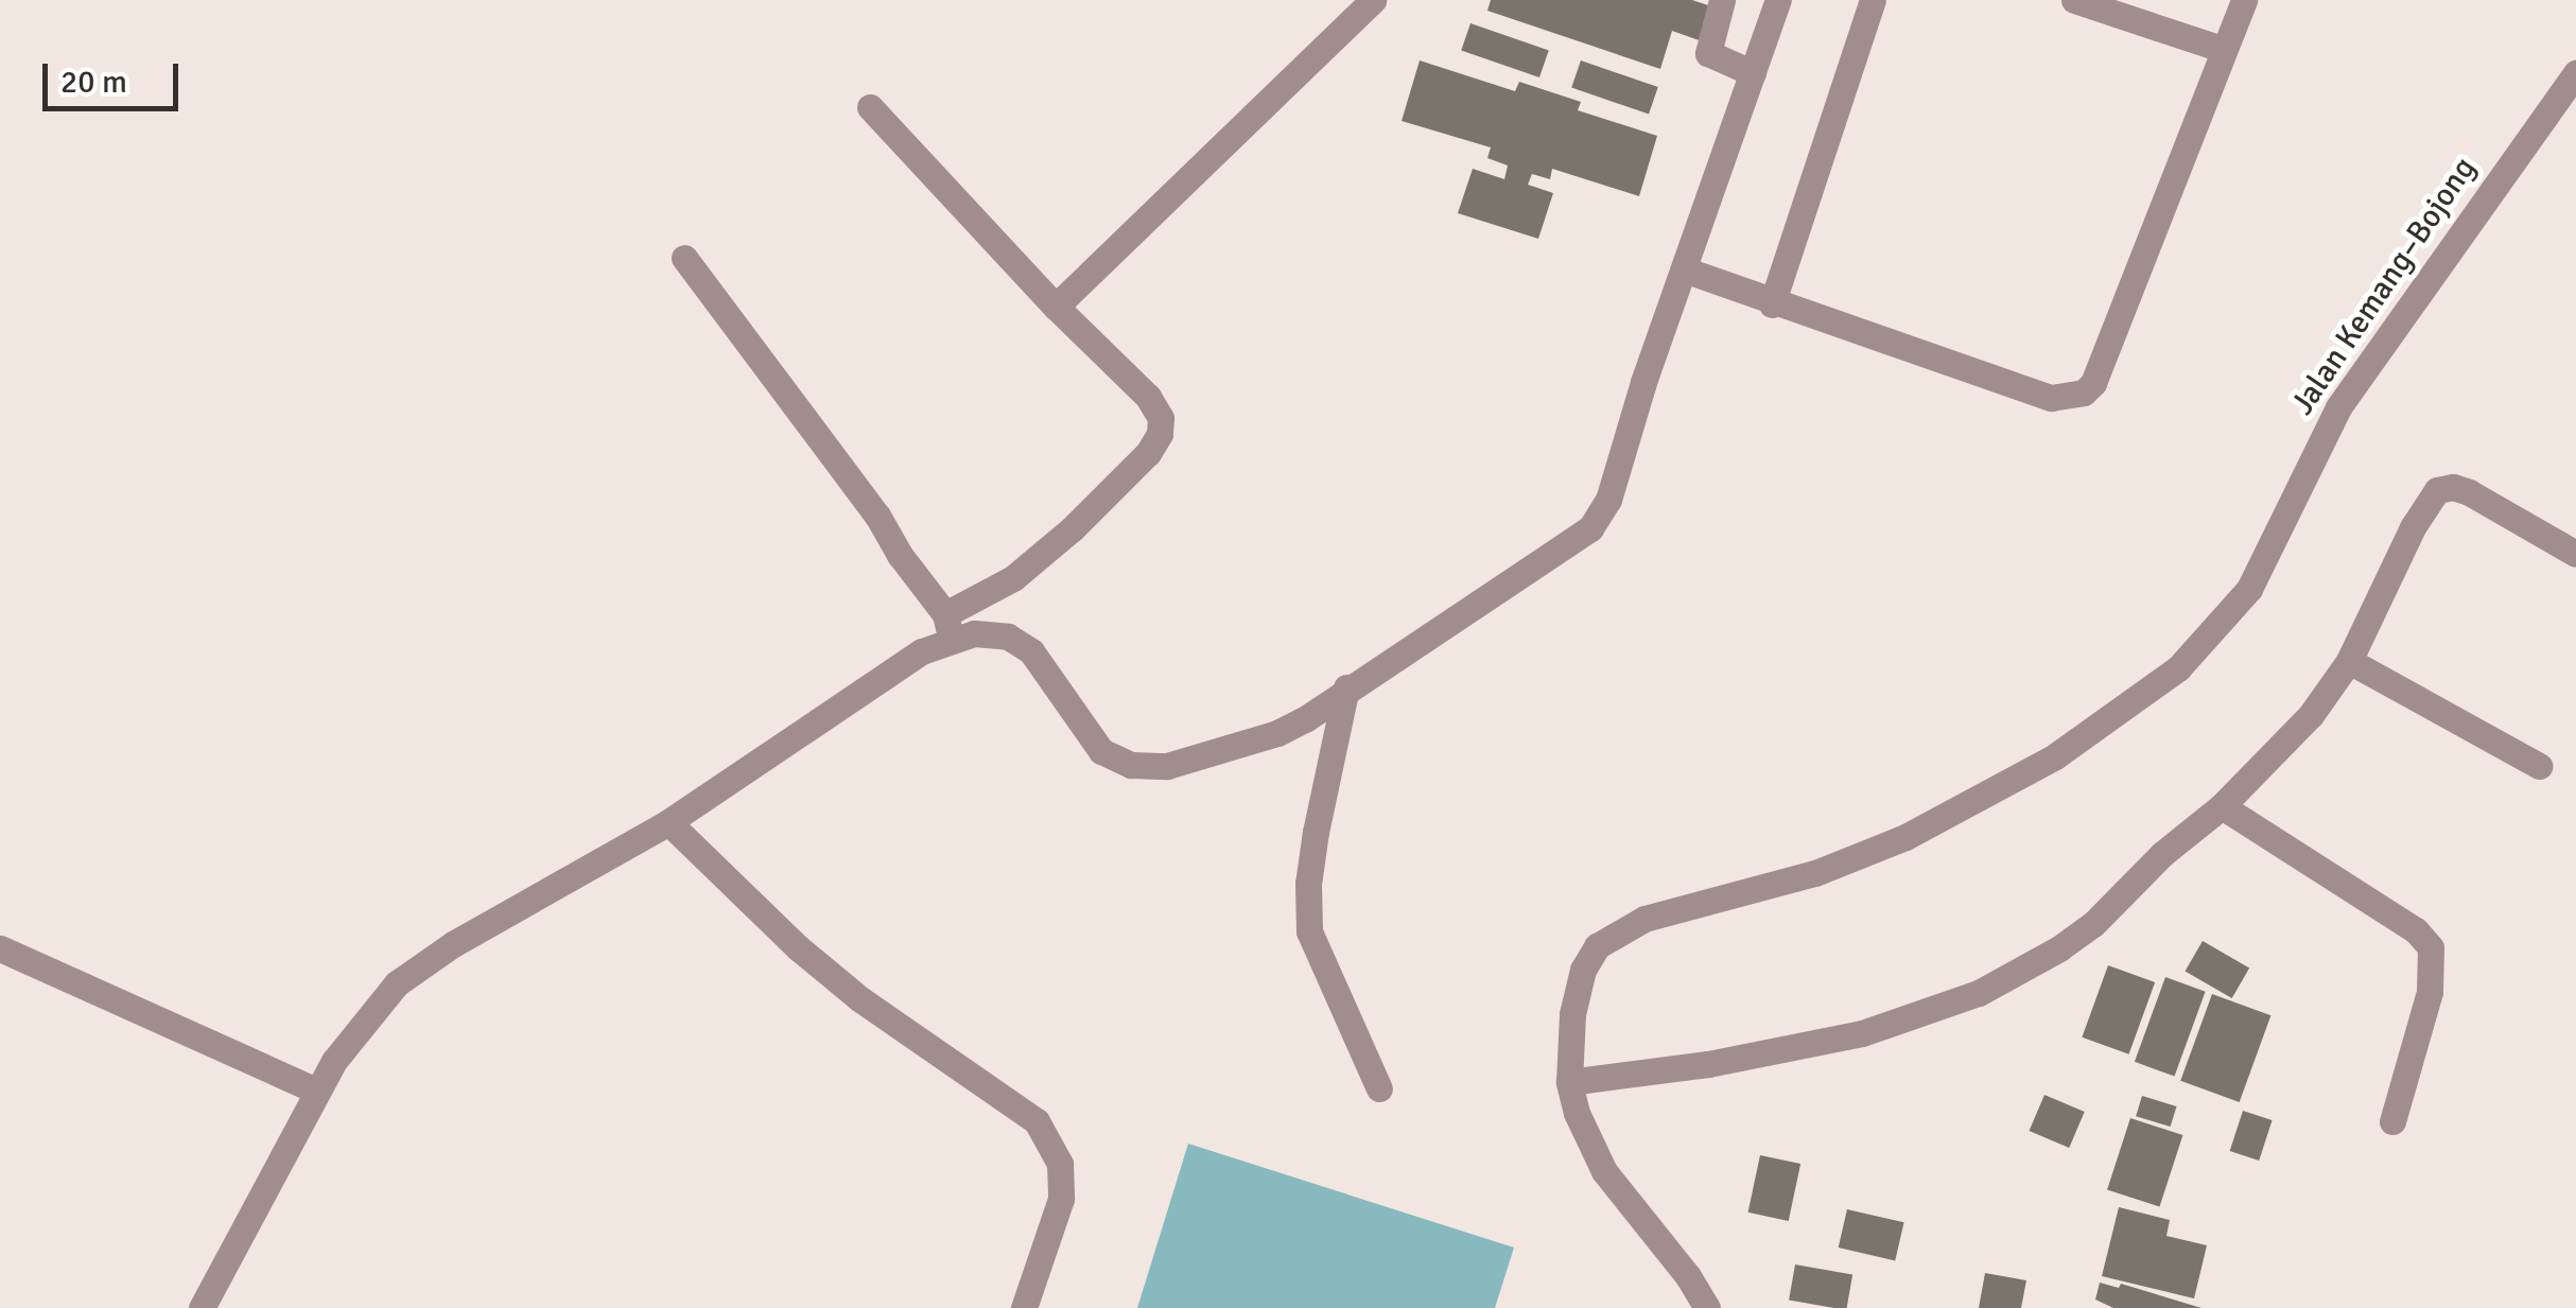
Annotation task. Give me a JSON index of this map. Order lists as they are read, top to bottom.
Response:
{
  "streets": {
    "street": ["Jalan Kemang–Bojong"]
  },
  "scale_bar": "20 m"
}
